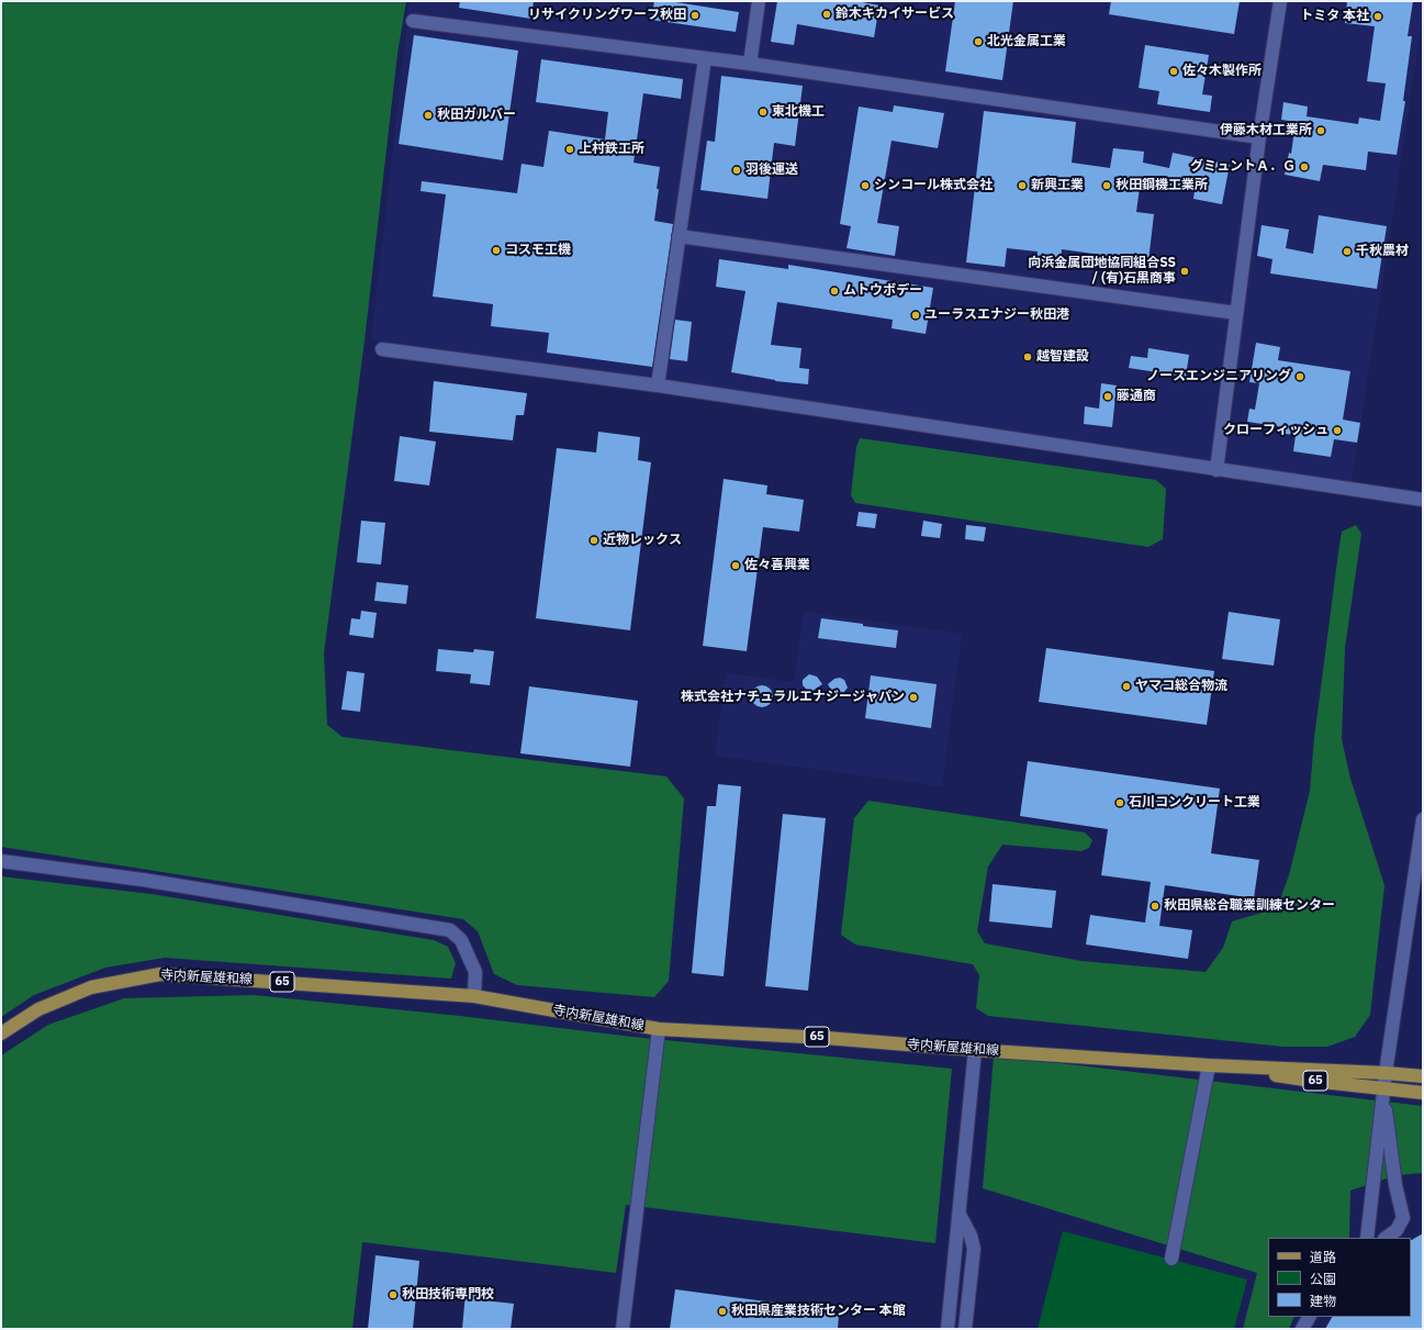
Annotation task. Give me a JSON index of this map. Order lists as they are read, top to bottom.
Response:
{
  "streets": {
    "main road": ["寺内新屋雄和線", "65"]
  },
  "places": [
    "鈴木キカイサービス",
    "リサイクリングワーフ秋田",
    "トミタ 本社",
    "北光金属工業",
    "佐々木製作所",
    "東北機工",
    "秋田ガルバー",
    "伊藤木材工業所",
    "上村鉄工所",
    "グミュントＡ．Ｇ",
    "羽後運送",
    "シンコール株式会社",
    "新興工業",
    "秋田鋼機工業所",
    "コスモ工機",
    "千秋農材",
    "向浜金属団地協同組合SS / (有)石黒商事",
    "ムトウボデー",
    "ユーラスエナジー秋田港",
    "越智建設",
    "ノースエンジニアリング",
    "藤通商",
    "クローフィッシュ",
    "近物レックス",
    "佐々喜興業",
    "ヤマコ総合物流",
    "株式会社ナチュラルエナジージャパン",
    "石川コンクリート工業",
    "秋田県総合職業訓練センター",
    "秋田技術専門校",
    "秋田県産業技術センター 本館"
  ],
  "legend": ["道路", "公園", "建物"]
}
